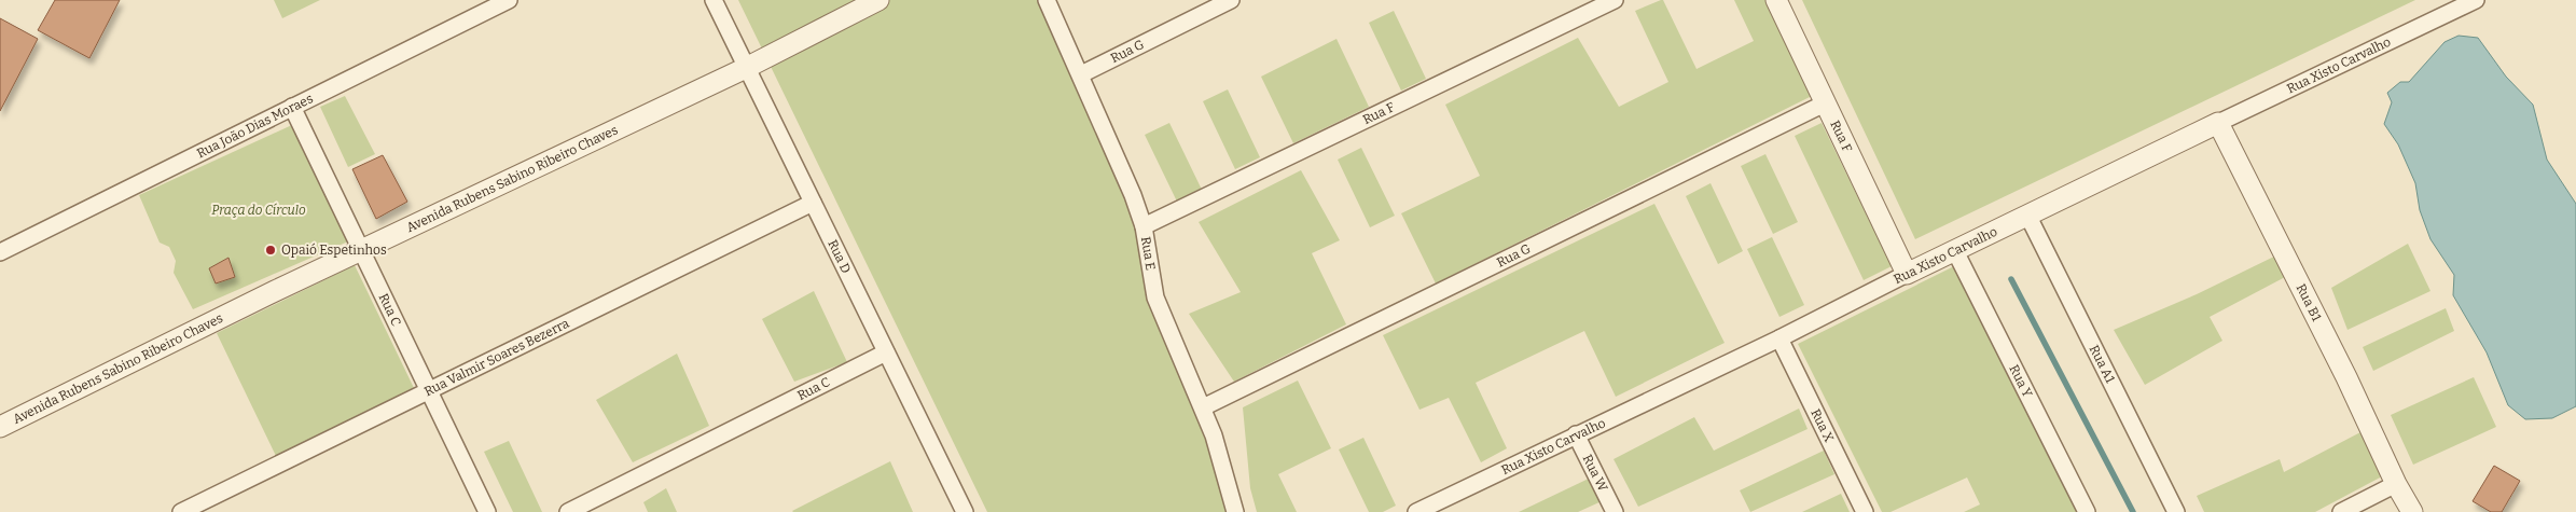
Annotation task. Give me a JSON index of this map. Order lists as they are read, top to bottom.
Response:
{
  "streets": {
    "street": [
      "Rua G",
      "Rua Xisto Carvalho",
      "Rua F",
      "Rua João Dias Moraes",
      "Avenida Rubens Sabino Ribeiro Chaves",
      "Rua E",
      "Rua D",
      "Rua B1",
      "Rua C",
      "Rua Valmir Soares Bezerra",
      "Rua A1",
      "Rua Y",
      "Rua X",
      "Rua W"
    ]
  },
  "crossings": [
    ["Rua G", "Rua F"],
    ["Rua G", "Rua E"],
    ["Rua Xisto Carvalho", "Rua F"],
    ["Rua Xisto Carvalho", "Rua B1"],
    ["Rua Xisto Carvalho", "Rua A1"],
    ["Rua Xisto Carvalho", "Rua Y"],
    ["Rua Xisto Carvalho", "Rua X"],
    ["Rua Xisto Carvalho", "Rua W"],
    ["Rua F", "Rua E"],
    ["Rua João Dias Moraes", "Rua C"],
    ["Avenida Rubens Sabino Ribeiro Chaves", "Rua D"],
    ["Avenida Rubens Sabino Ribeiro Chaves", "Rua C"],
    ["Rua D", "Rua C"],
    ["Rua D", "Rua Valmir Soares Bezerra"],
    ["Rua C", "Rua Valmir Soares Bezerra"]
  ],
  "parks": ["Praça do Círculo"],
  "places": ["Opaió Espetinhos"]
}
